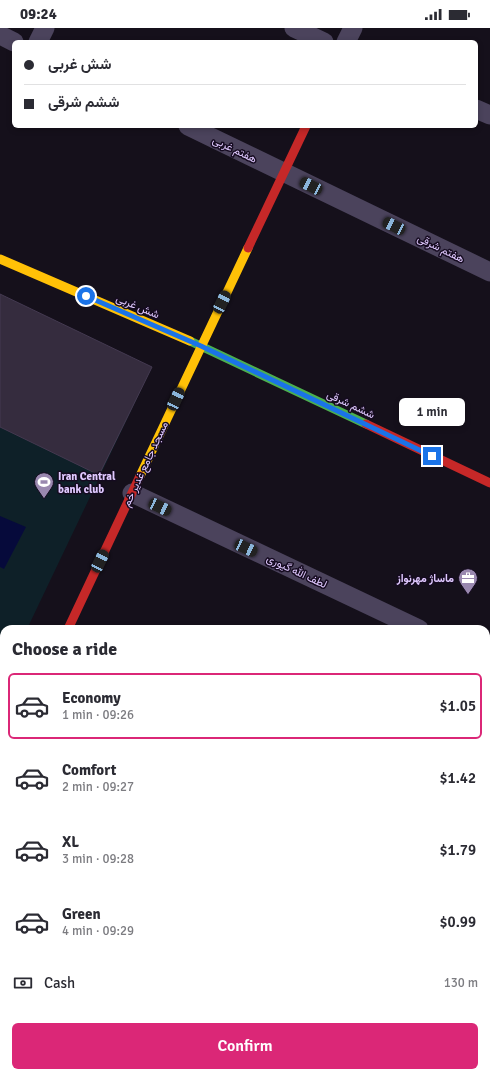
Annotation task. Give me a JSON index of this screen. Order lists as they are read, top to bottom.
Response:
{
  "streets": {
    "street": [
      "هفتم غربی",
      "هفتم شرقی",
      "شش غربی",
      "ششم شرقی",
      "مسجد جامع غدیر خم",
      "لطف الله گیوری"
    ]
  },
  "crossings": [
    ["هفتم غربی", "هفتم شرقی"],
    ["هفتم غربی", "مسجد جامع غدیر خم"],
    ["هفتم شرقی", "مسجد جامع غدیر خم"],
    ["شش غربی", "ششم شرقی"],
    ["شش غربی", "مسجد جامع غدیر خم"],
    ["ششم شرقی", "مسجد جامع غدیر خم"],
    ["مسجد جامع غدیر خم", "لطف الله گیوری"]
  ],
  "places": {
    "sports": ["Iran Central bank club"],
    "office": ["ماساژ مهرنواز"]
  },
  "page": {
    "status": "09:24",
    "banner": ["شش غربی", "ششم شرقی"],
    "bubble": "1 min",
    "heading": "Choose a ride",
    "list": [
      {
        "name": "Economy",
        "note": "1 min · 09:26",
        "value": "$1.05"
      },
      {
        "name": "Comfort",
        "note": "2 min · 09:27",
        "value": "$1.42"
      },
      {
        "name": "XL",
        "note": "3 min · 09:28",
        "value": "$1.79"
      },
      {
        "name": "Green",
        "note": "4 min · 09:29",
        "value": "$0.99"
      }
    ],
    "pay": ["Cash", "130 m"],
    "buttons": "Confirm"
  }
}
